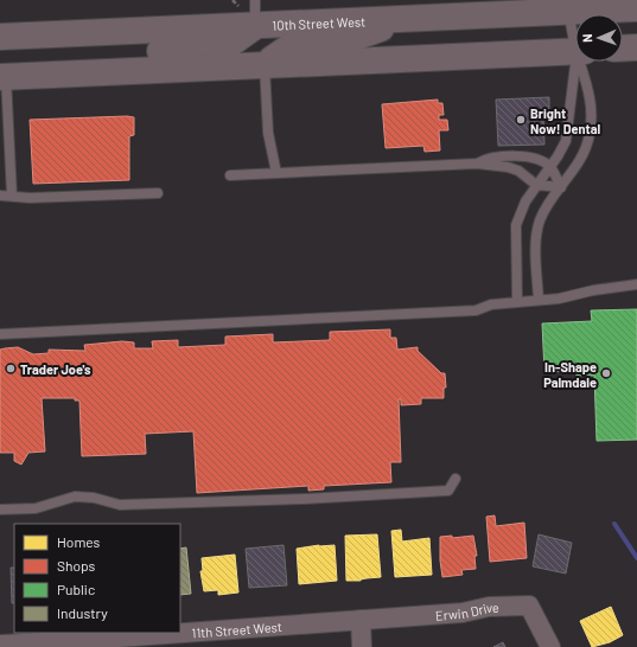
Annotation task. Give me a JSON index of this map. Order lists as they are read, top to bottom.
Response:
{
  "streets": {
    "main road": ["10th Street West"],
    "street": ["Erwin Drive", "11th Street West"]
  },
  "crossings": [
    ["Erwin Drive", "11th Street West"]
  ],
  "places": ["Bright Now! Dental", "Trader Joe's", "In-Shape Palmdale"],
  "legend": [
    "Homes",
    "Shops",
    "Public",
    "Industry"
  ],
  "north": "left"
}
